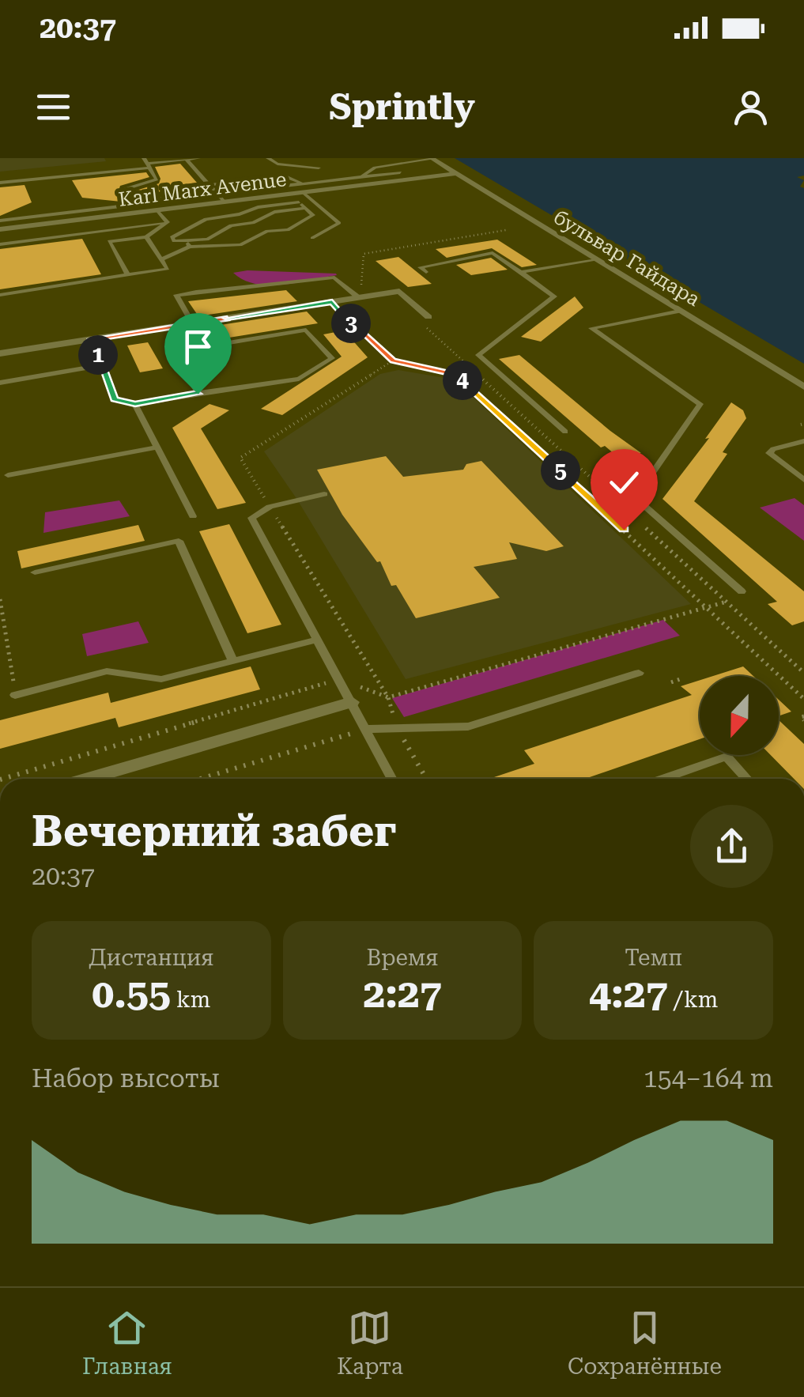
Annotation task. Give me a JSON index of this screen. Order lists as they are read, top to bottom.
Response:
{
  "streets": {
    "street": ["Karl Marx Avenue", "бульвар Гайдара"]
  },
  "crossings": [
    ["Karl Marx Avenue", "бульвар Гайдара"]
  ],
  "north": "bottom",
  "page": {
    "status": "20:37",
    "header": "Sprintly",
    "pins": [
      "3",
      "1",
      "4",
      "5"
    ],
    "heading": ["Вечерний забег", "20:37"],
    "stats": [
      ["Дистанция", "0.55 km"],
      ["Время", "2:27"],
      ["Темп", "4:27 /km"]
    ],
    "chart": ["Набор высоты", "154–164 m"],
    "tabs": ["Главная", "Карта", "Сохранённые"]
  }
}
